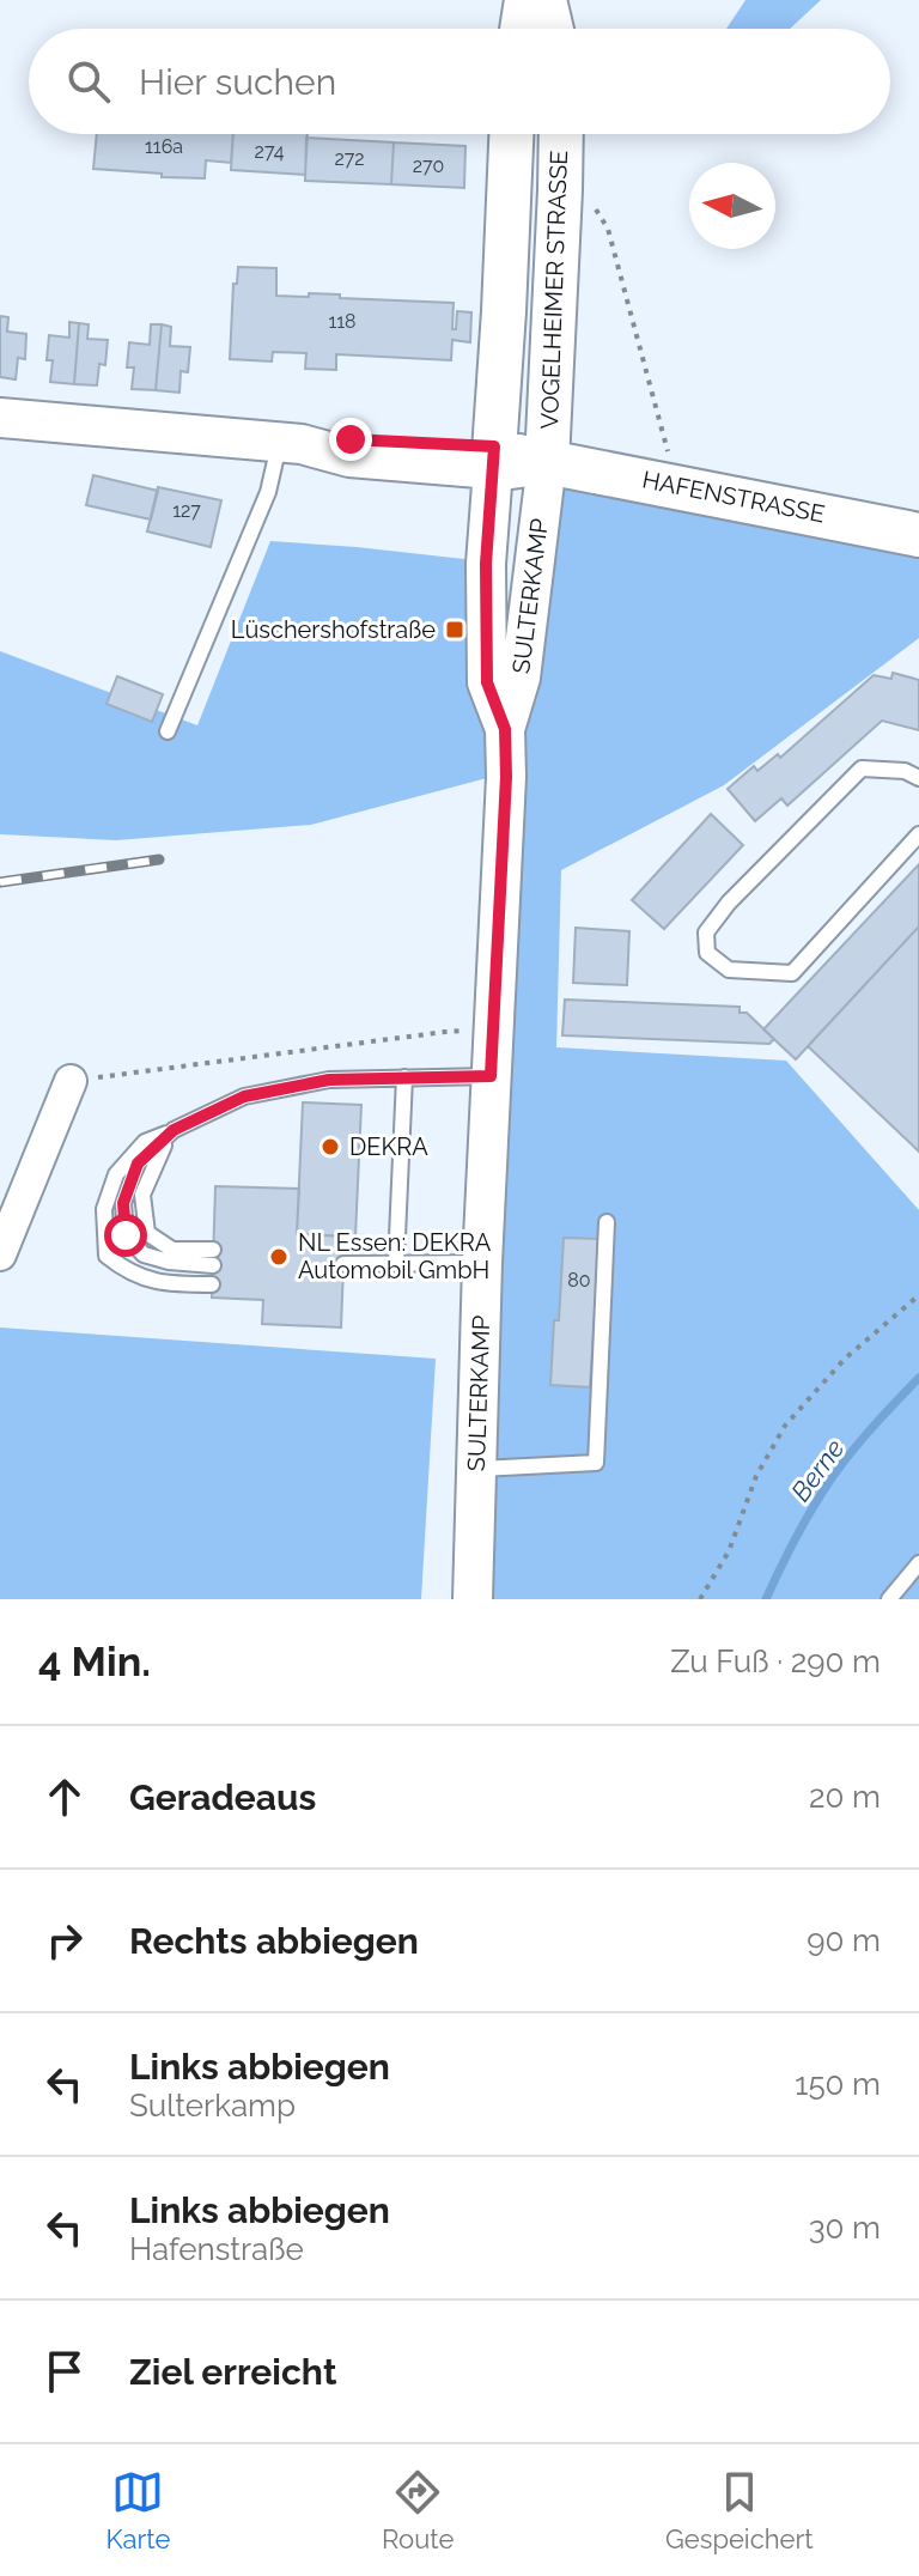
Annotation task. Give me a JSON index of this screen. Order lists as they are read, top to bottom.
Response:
{
  "streets": {
    "main road": ["VOGELHEIMER STRASSE", "HAFENSTRASSE"],
    "street": ["SULTERKAMP"]
  },
  "crossings": [
    ["VOGELHEIMER STRASSE", "HAFENSTRASSE"],
    ["VOGELHEIMER STRASSE", "SULTERKAMP"],
    ["HAFENSTRASSE", "SULTERKAMP"]
  ],
  "water": ["Berne"],
  "places": {
    "transit": ["Lüschershofstraße"],
    "other": ["DEKRA", "NL Essen: DEKRA Automobil GmbH"]
  },
  "house_numbers": [
    "116a",
    "274",
    "272",
    "270",
    "118",
    "127",
    "80"
  ],
  "north": "left",
  "page": {
    "search": "Hier suchen",
    "heading": ["4 Min.", "Zu Fuß · 290 m"],
    "list": [
      ["Geradeaus", "20 m"],
      ["Rechts abbiegen", "90 m"],
      ["Links abbiegen", "Sulterkamp", "150 m"],
      ["Links abbiegen", "Hafenstraße", "30 m"],
      "Ziel erreicht"
    ],
    "nav": ["Karte", "Route", "Gespeichert"]
  }
}
